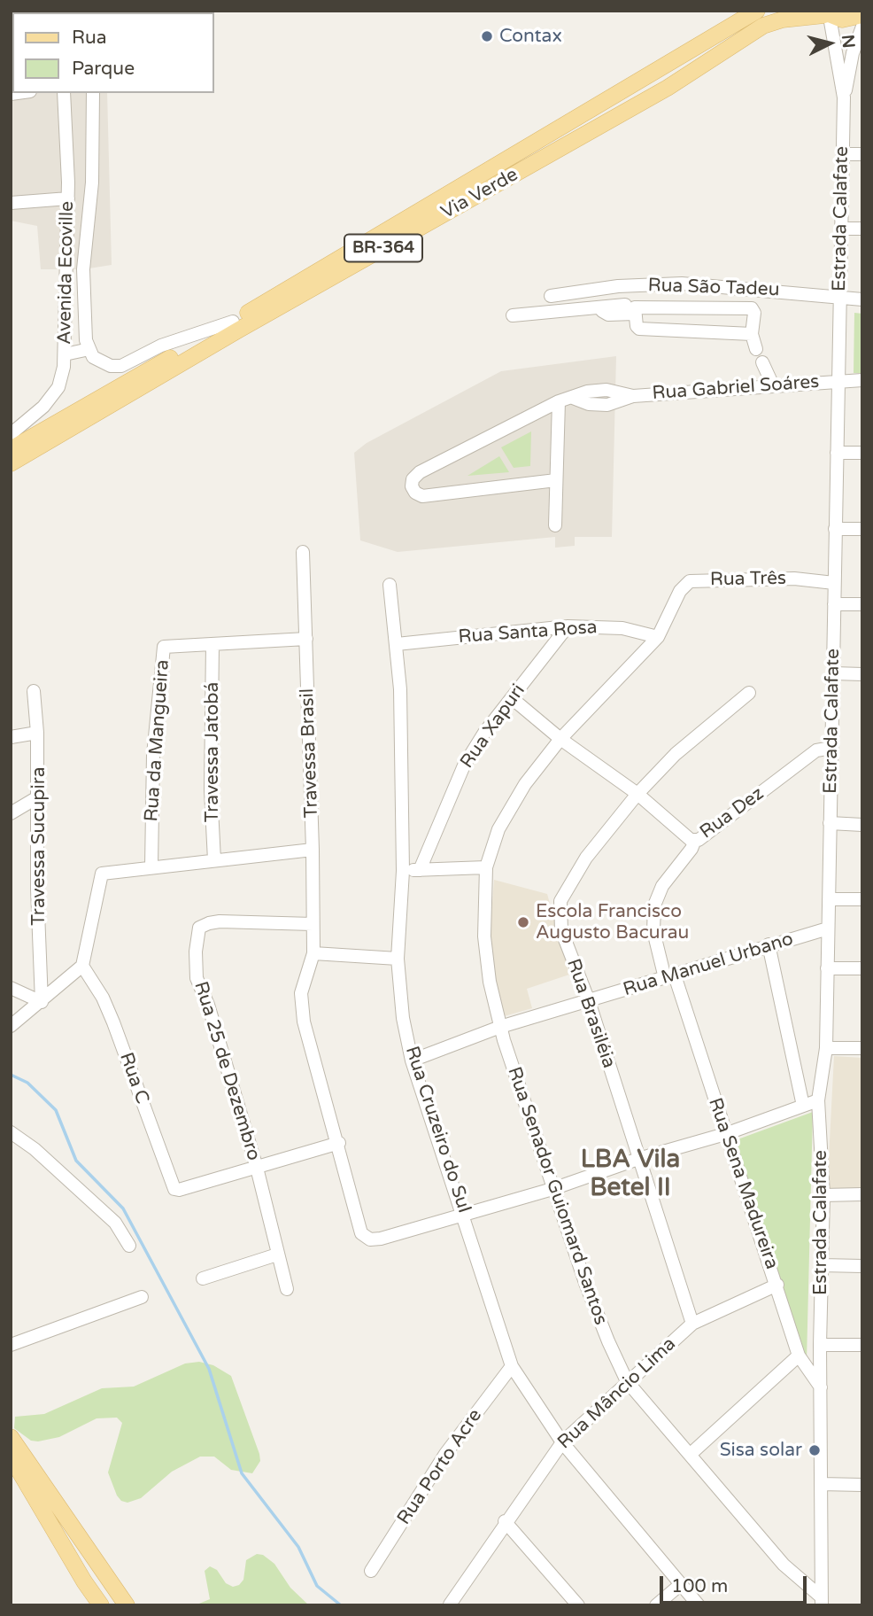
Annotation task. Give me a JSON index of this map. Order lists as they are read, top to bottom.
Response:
{
  "streets": {
    "main road": ["Via Verde", "BR-364"],
    "street": [
      "Estrada Calafate",
      "Avenida Ecoville",
      "Rua São Tadeu",
      "Rua Gabriel Soáres",
      "Rua Três",
      "Rua Santa Rosa",
      "Rua Xapuri",
      "Rua da Mangueira",
      "Travessa Jatobá",
      "Travessa Brasil",
      "Rua Dez",
      "Travessa Sucupira",
      "Rua Manuel Urbano",
      "Rua Brasiléia",
      "Rua 25 de Dezembro",
      "Rua C",
      "Rua Cruzeiro do Sul",
      "Rua Sena Madureira",
      "Rua Senador Guiomard Santos",
      "Rua Mâncio Lima",
      "Rua Porto Acre"
    ]
  },
  "crossings": [
    ["Via Verde", "Estrada Calafate"],
    ["Via Verde", "BR-364"],
    ["Estrada Calafate", "BR-364"],
    ["Estrada Calafate", "Rua São Tadeu"],
    ["Estrada Calafate", "Rua Gabriel Soáres"],
    ["Estrada Calafate", "Rua Três"],
    ["Estrada Calafate", "Rua Dez"],
    ["Estrada Calafate", "Rua Manuel Urbano"],
    ["Estrada Calafate", "Rua Sena Madureira"],
    ["Estrada Calafate", "Rua Senador Guiomard Santos"],
    ["Rua Três", "Rua Santa Rosa"],
    ["Rua Três", "Rua Senador Guiomard Santos"],
    ["Rua Santa Rosa", "Rua Xapuri"],
    ["Rua Santa Rosa", "Rua Cruzeiro do Sul"],
    ["Rua Santa Rosa", "Rua Senador Guiomard Santos"],
    ["Rua Xapuri", "Rua Dez"],
    ["Rua da Mangueira", "Travessa Jatobá"],
    ["Rua da Mangueira", "Travessa Brasil"],
    ["Travessa Brasil", "Rua 25 de Dezembro"],
    ["Travessa Brasil", "Rua Cruzeiro do Sul"],
    ["Rua Dez", "Rua Brasiléia"],
    ["Rua Dez", "Rua Sena Madureira"],
    ["Rua Dez", "Rua Senador Guiomard Santos"],
    ["Rua Manuel Urbano", "Rua Brasiléia"],
    ["Rua Manuel Urbano", "Rua Cruzeiro do Sul"],
    ["Rua Manuel Urbano", "Rua Sena Madureira"],
    ["Rua Manuel Urbano", "Rua Senador Guiomard Santos"],
    ["Rua Brasiléia", "Rua Mâncio Lima"],
    ["Rua 25 de Dezembro", "Rua C"],
    ["Rua Cruzeiro do Sul", "Rua Mâncio Lima"],
    ["Rua Cruzeiro do Sul", "Rua Porto Acre"],
    ["Rua Sena Madureira", "Rua Mâncio Lima"],
    ["Rua Senador Guiomard Santos", "Rua Mâncio Lima"]
  ],
  "districts": ["LBA Vila Betel II"],
  "places": ["Contax", "Escola Francisco Augusto Bacurau", "Sisa solar"],
  "legend": ["Rua", "Parque"],
  "scale_bar": "100 m",
  "north": "right"
}
